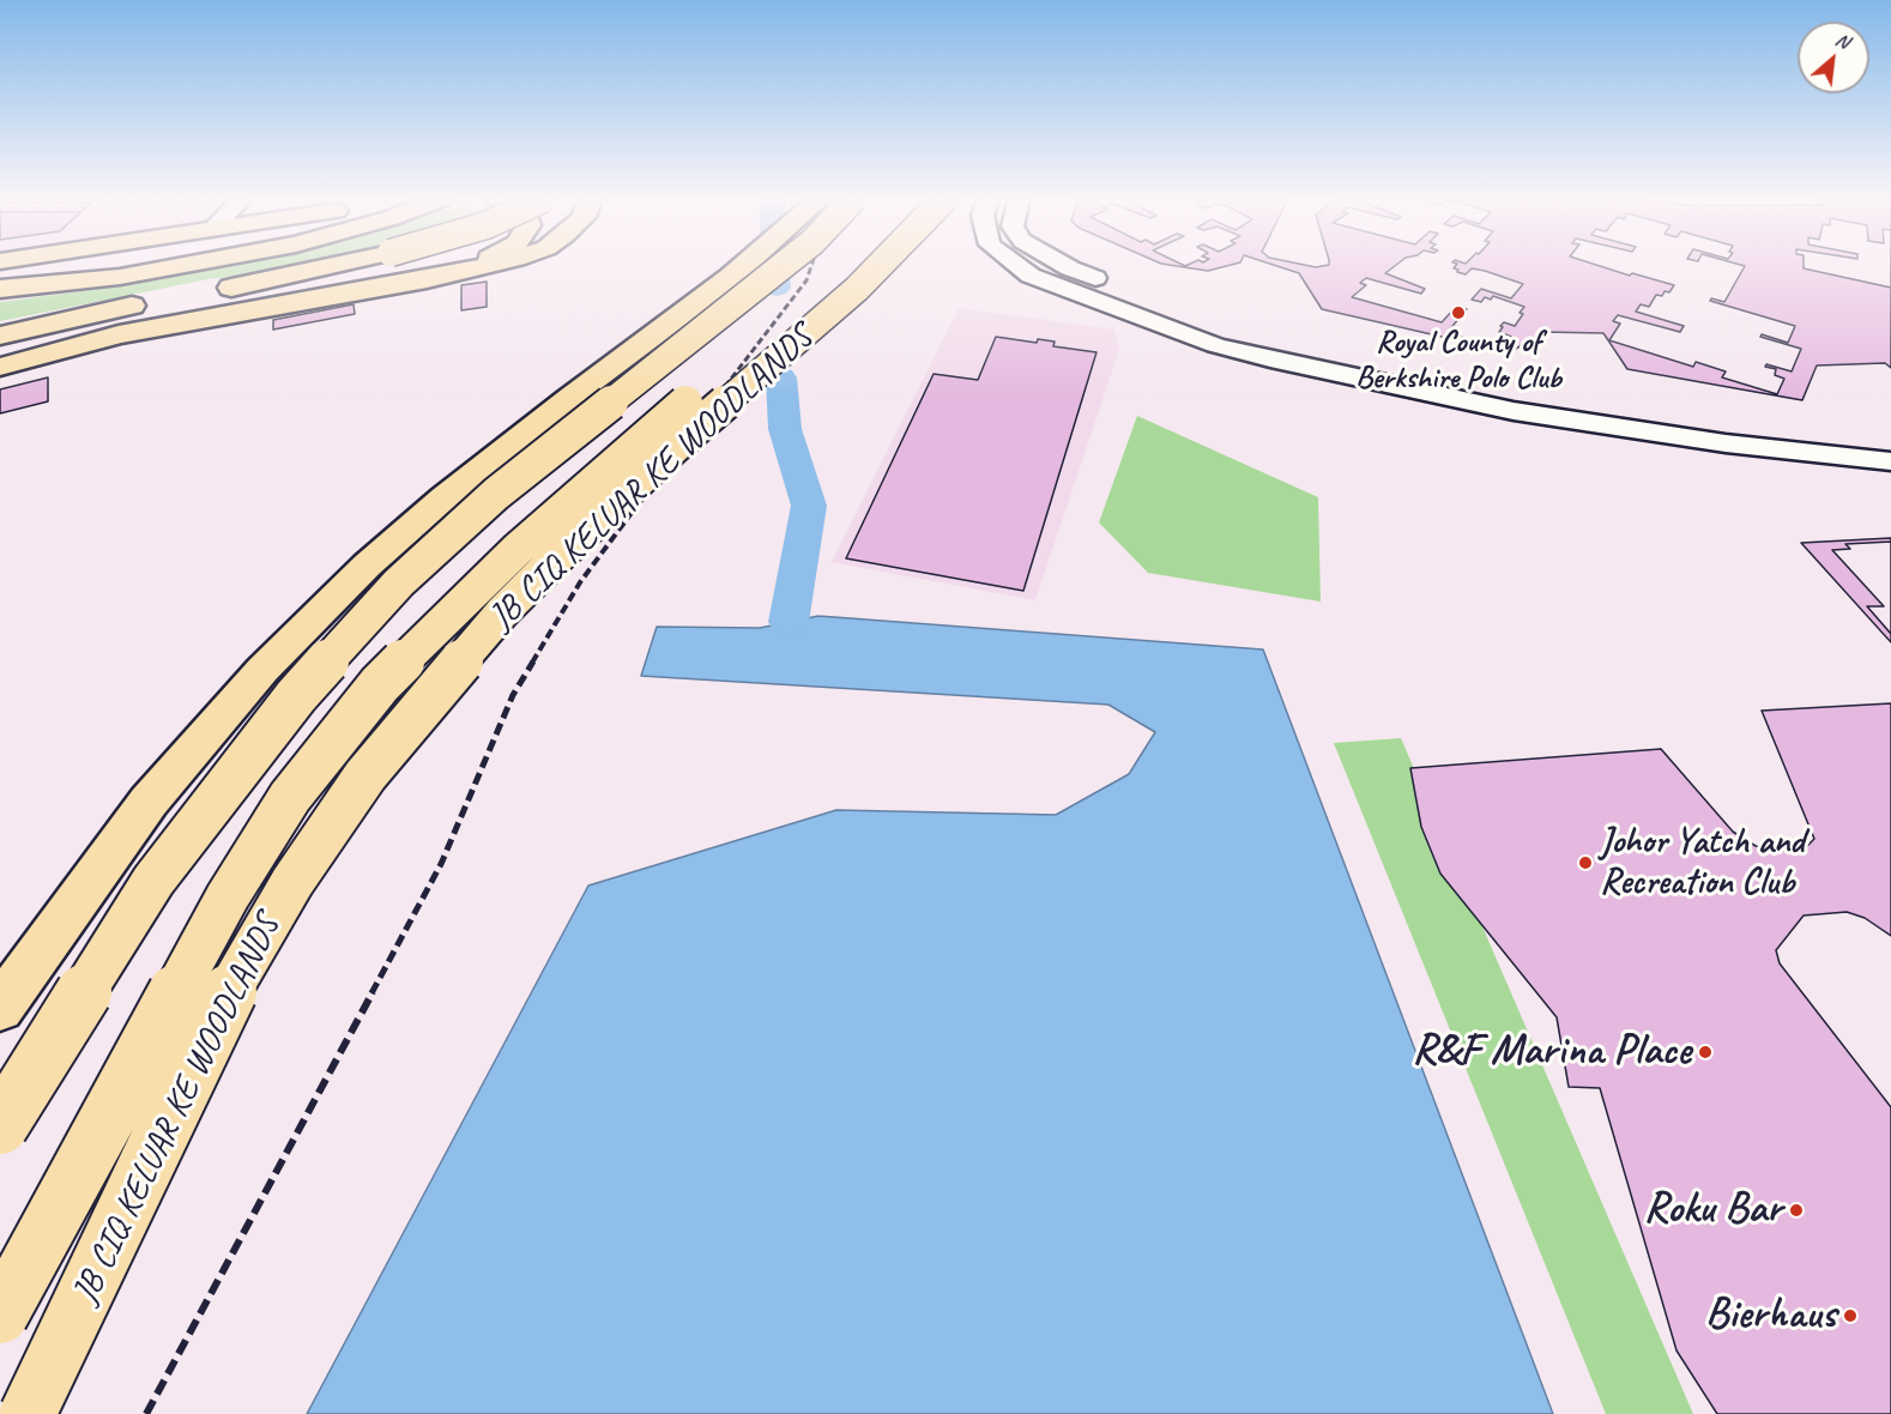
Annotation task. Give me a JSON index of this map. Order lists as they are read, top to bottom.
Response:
{
  "streets": {
    "main road": ["JB CIQ KELUAR KE WOODLANDS"]
  },
  "places": [
    "Royal County of Berkshire Polo Club",
    "Johor Yatch and Recreation Club",
    "R&F Marina Place",
    "Roku Bar",
    "Bierhaus"
  ],
  "north": "top right"
}
